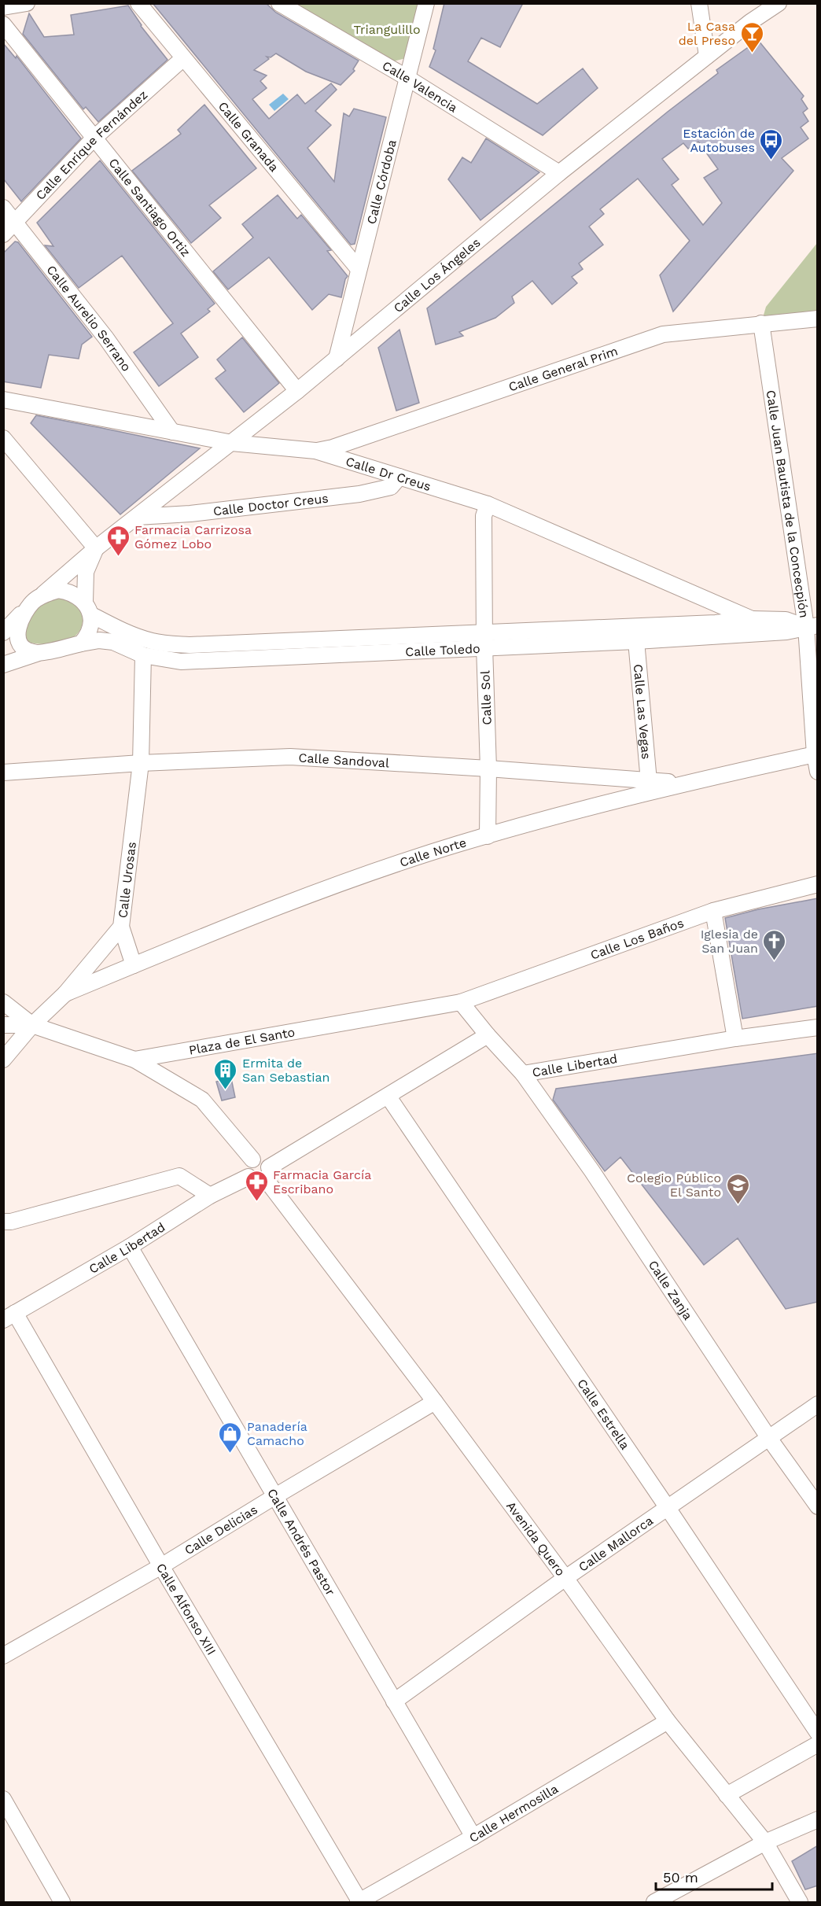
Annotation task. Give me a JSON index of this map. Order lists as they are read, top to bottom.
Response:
{
  "streets": {
    "street": [
      "Calle Valencia",
      "Calle Granada",
      "Calle Enrique Fernández",
      "Calle Córdoba",
      "Calle Santiago Ortiz",
      "Calle Los Ángeles",
      "Calle Aurelio Serrano",
      "Calle General Prim",
      "Calle Dr Creus",
      "Calle Doctor Creus",
      "Calle Juan Bautista de la Concecpión",
      "Calle Toledo",
      "Calle Sol",
      "Calle Las Vegas",
      "Calle Sandoval",
      "Calle Norte",
      "Calle Urosas",
      "Calle Los Baños",
      "Plaza de El Santo",
      "Calle Libertad",
      "Calle Zanja",
      "Calle Estrella",
      "Calle Delicias",
      "Avenida Quero",
      "Calle Andrés Pastor",
      "Calle Mallorca",
      "Calle Alfonso XIII",
      "Calle Hermosilla"
    ]
  },
  "crossings": [
    ["Calle Valencia", "Calle Córdoba"],
    ["Calle Valencia", "Calle Los Ángeles"],
    ["Calle Granada", "Calle Enrique Fernández"],
    ["Calle Granada", "Calle Córdoba"],
    ["Calle Enrique Fernández", "Calle Santiago Ortiz"],
    ["Calle Enrique Fernández", "Calle Aurelio Serrano"],
    ["Calle Córdoba", "Calle Los Ángeles"],
    ["Calle Santiago Ortiz", "Calle Los Ángeles"],
    ["Calle Los Ángeles", "Calle Dr Creus"],
    ["Calle Los Ángeles", "Calle Doctor Creus"],
    ["Calle Los Ángeles", "Calle Toledo"],
    ["Calle Aurelio Serrano", "Calle Dr Creus"],
    ["Calle General Prim", "Calle Dr Creus"],
    ["Calle General Prim", "Calle Juan Bautista de la Concecpión"],
    ["Calle Dr Creus", "Calle Doctor Creus"],
    ["Calle Dr Creus", "Calle Toledo"],
    ["Calle Dr Creus", "Calle Sol"],
    ["Calle Juan Bautista de la Concecpión", "Calle Toledo"],
    ["Calle Juan Bautista de la Concecpión", "Calle Norte"],
    ["Calle Toledo", "Calle Sol"],
    ["Calle Toledo", "Calle Las Vegas"],
    ["Calle Toledo", "Calle Urosas"],
    ["Calle Sol", "Calle Sandoval"],
    ["Calle Sol", "Calle Norte"],
    ["Calle Las Vegas", "Calle Sandoval"],
    ["Calle Sandoval", "Calle Norte"],
    ["Calle Sandoval", "Calle Urosas"],
    ["Calle Norte", "Calle Urosas"],
    ["Calle Los Baños", "Plaza de El Santo"],
    ["Calle Libertad", "Calle Zanja"],
    ["Calle Libertad", "Avenida Quero"],
    ["Calle Libertad", "Calle Andrés Pastor"],
    ["Calle Libertad", "Calle Alfonso XIII"],
    ["Calle Zanja", "Calle Mallorca"],
    ["Calle Estrella", "Calle Mallorca"],
    ["Calle Delicias", "Avenida Quero"],
    ["Calle Delicias", "Calle Andrés Pastor"],
    ["Calle Delicias", "Calle Alfonso XIII"],
    ["Avenida Quero", "Calle Mallorca"],
    ["Avenida Quero", "Calle Hermosilla"],
    ["Calle Andrés Pastor", "Calle Mallorca"],
    ["Calle Andrés Pastor", "Calle Hermosilla"],
    ["Calle Alfonso XIII", "Calle Hermosilla"]
  ],
  "parks": ["Triangulillo"],
  "places": {
    "bar": ["La Casa del Preso"],
    "bus stop": ["Estación de Autobuses"],
    "pharmacy": ["Farmacia Carrizosa Gómez Lobo", "Farmacia García Escribano"],
    "church": ["Iglesia de San Juan"],
    "building": ["Ermita de San Sebastian"],
    "school or university": ["Colegio Público El Santo"],
    "shop": ["Panadería Camacho"]
  },
  "scale_bar": "50 m"
}
